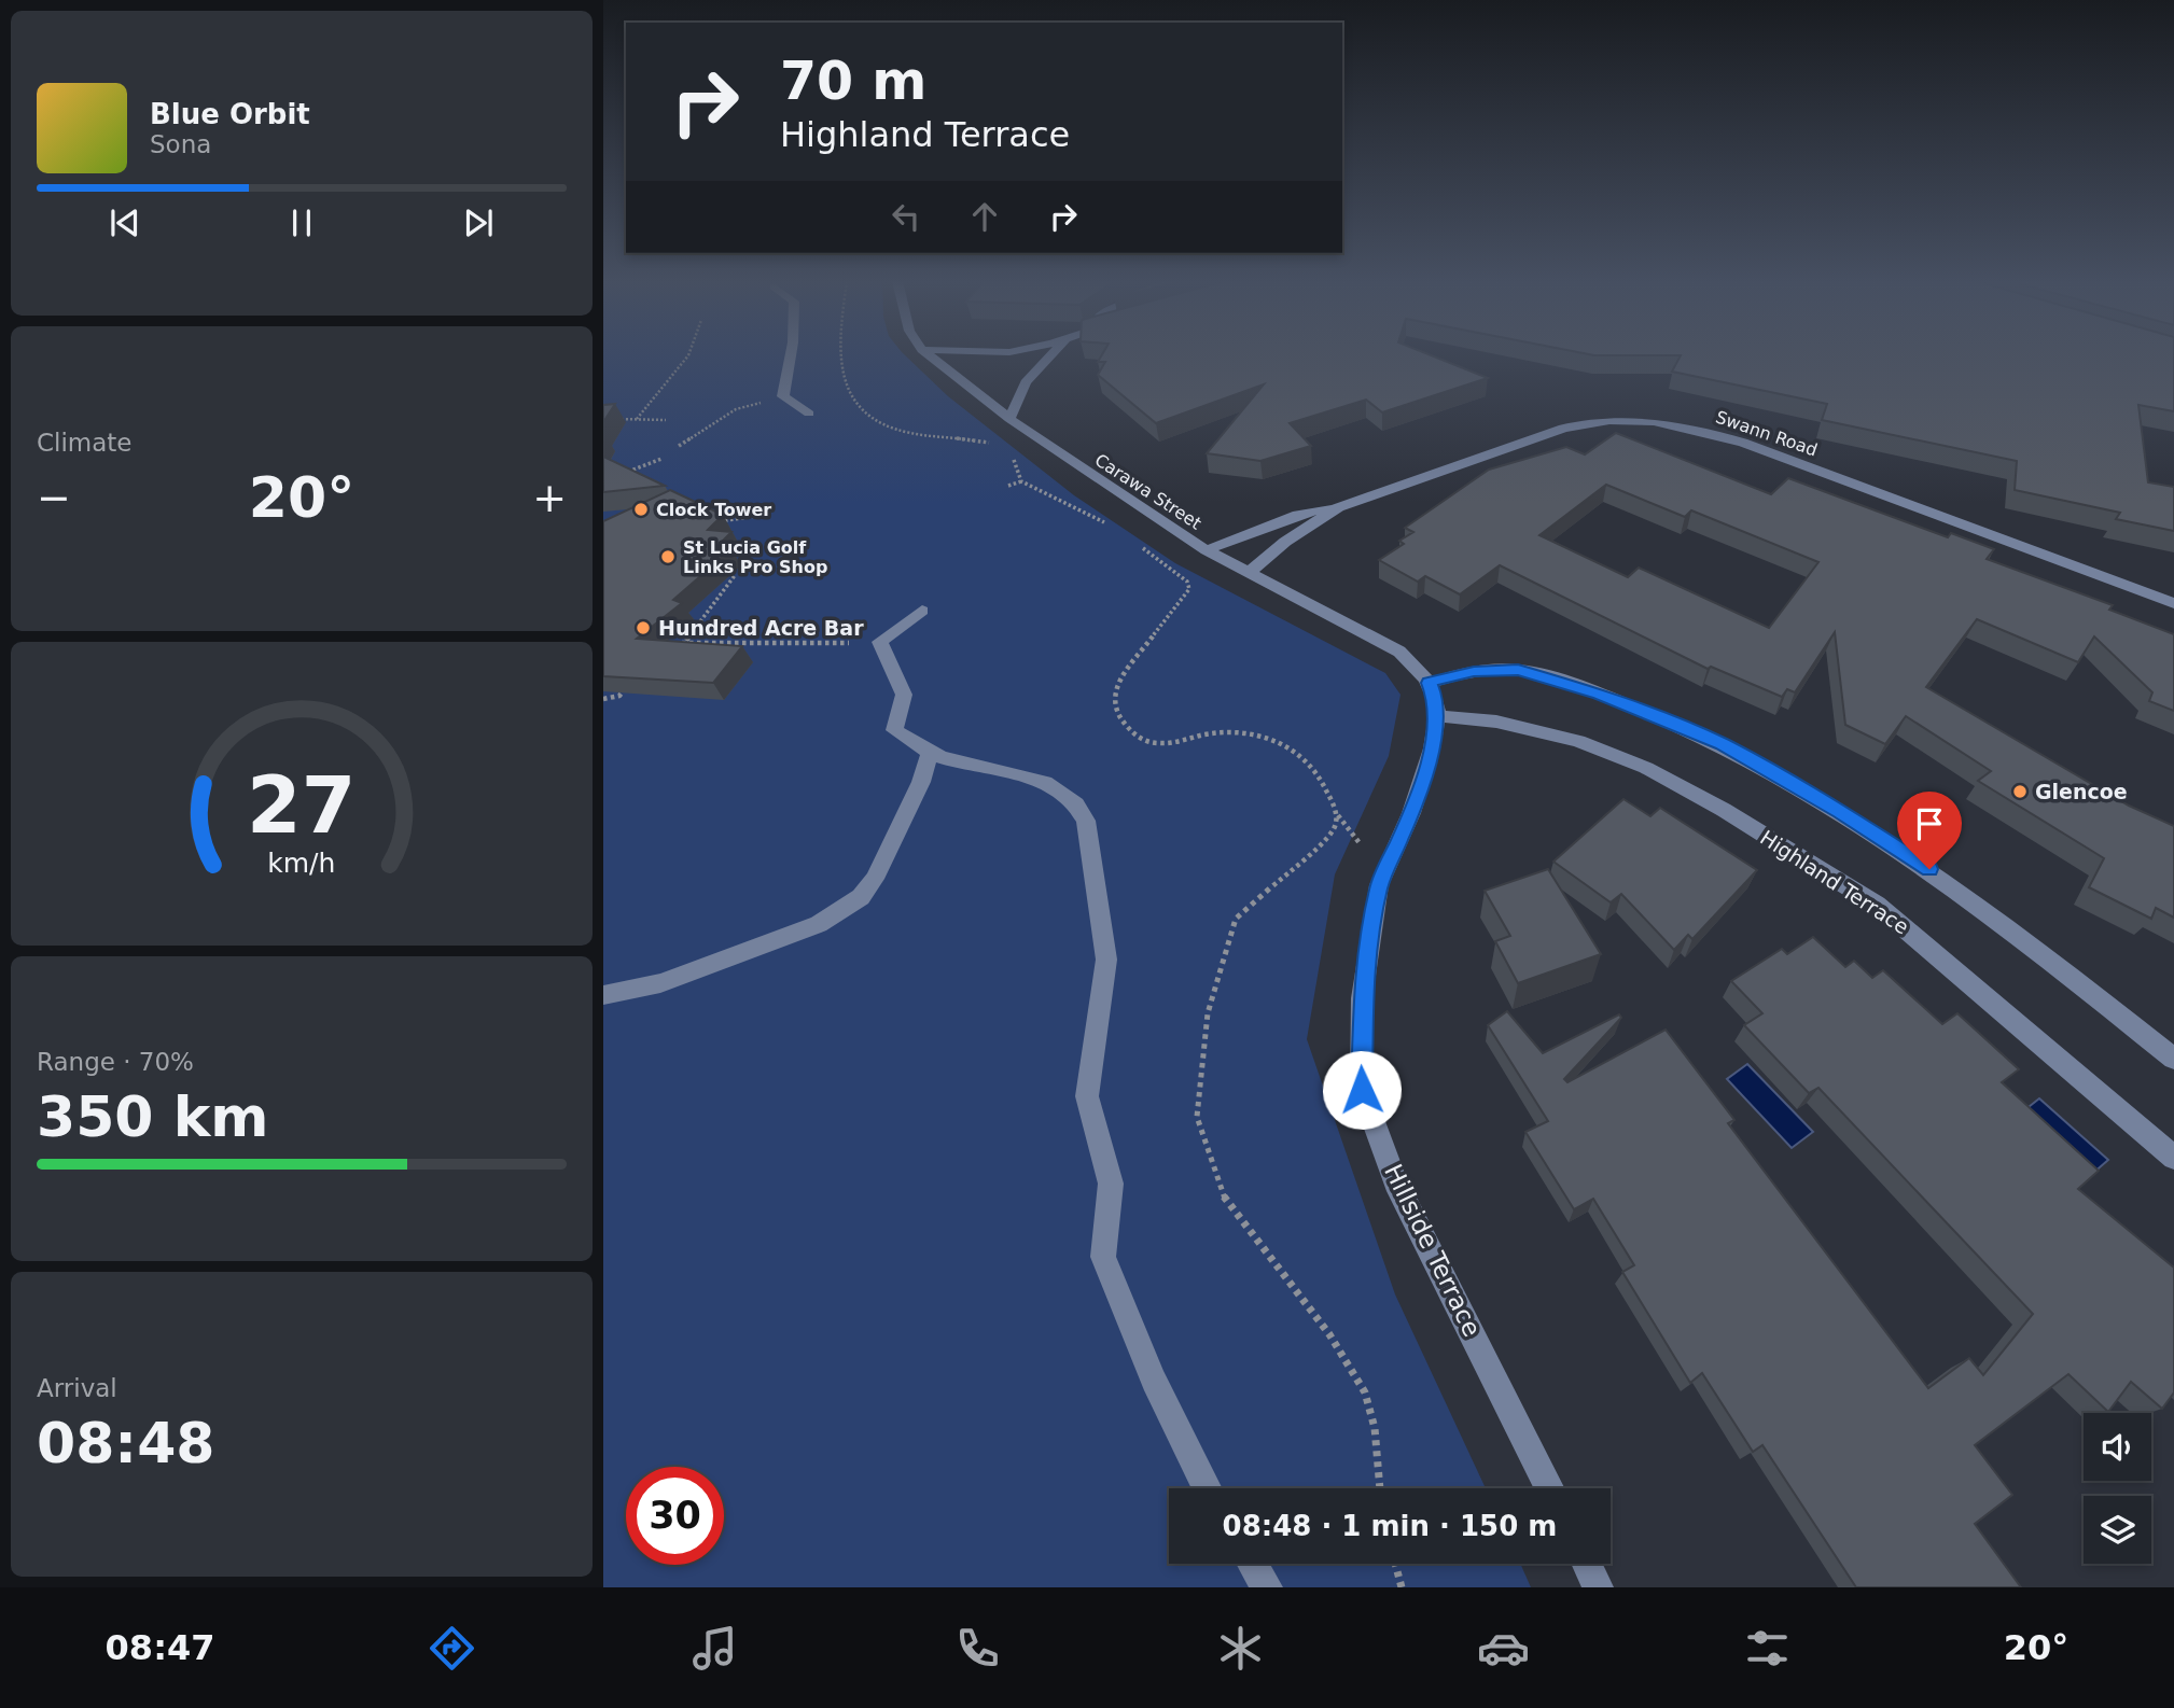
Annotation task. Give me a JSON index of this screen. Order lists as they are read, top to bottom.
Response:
{
  "streets": {
    "street": [
      "Swann Road",
      "Carawa Street",
      "Highland Terrace",
      "Hillside Terrace"
    ]
  },
  "crossings": [
    ["Swann Road", "Carawa Street"],
    ["Carawa Street", "Hillside Terrace"],
    ["Highland Terrace", "Hillside Terrace"]
  ],
  "places": [
    "Clock Tower",
    "St Lucia Golf Links Pro Shop",
    "Hundred Acre Bar",
    "Glencoe"
  ],
  "page": {
    "turn": ["70 m", "Highland Terrace"],
    "song": ["Blue Orbit", "Sona"],
    "tile": [
      "Climate",
      ["Range · 70%", "350 km"],
      ["Arrival", "08:48"]
    ],
    "heat": ["−", "20°", "+"],
    "limit": "30",
    "trip": "08:48 · 1 min · 150 m",
    "tabs": ["08:47", "20°"],
    "gauge": ["27", "km/h"]
  }
}
